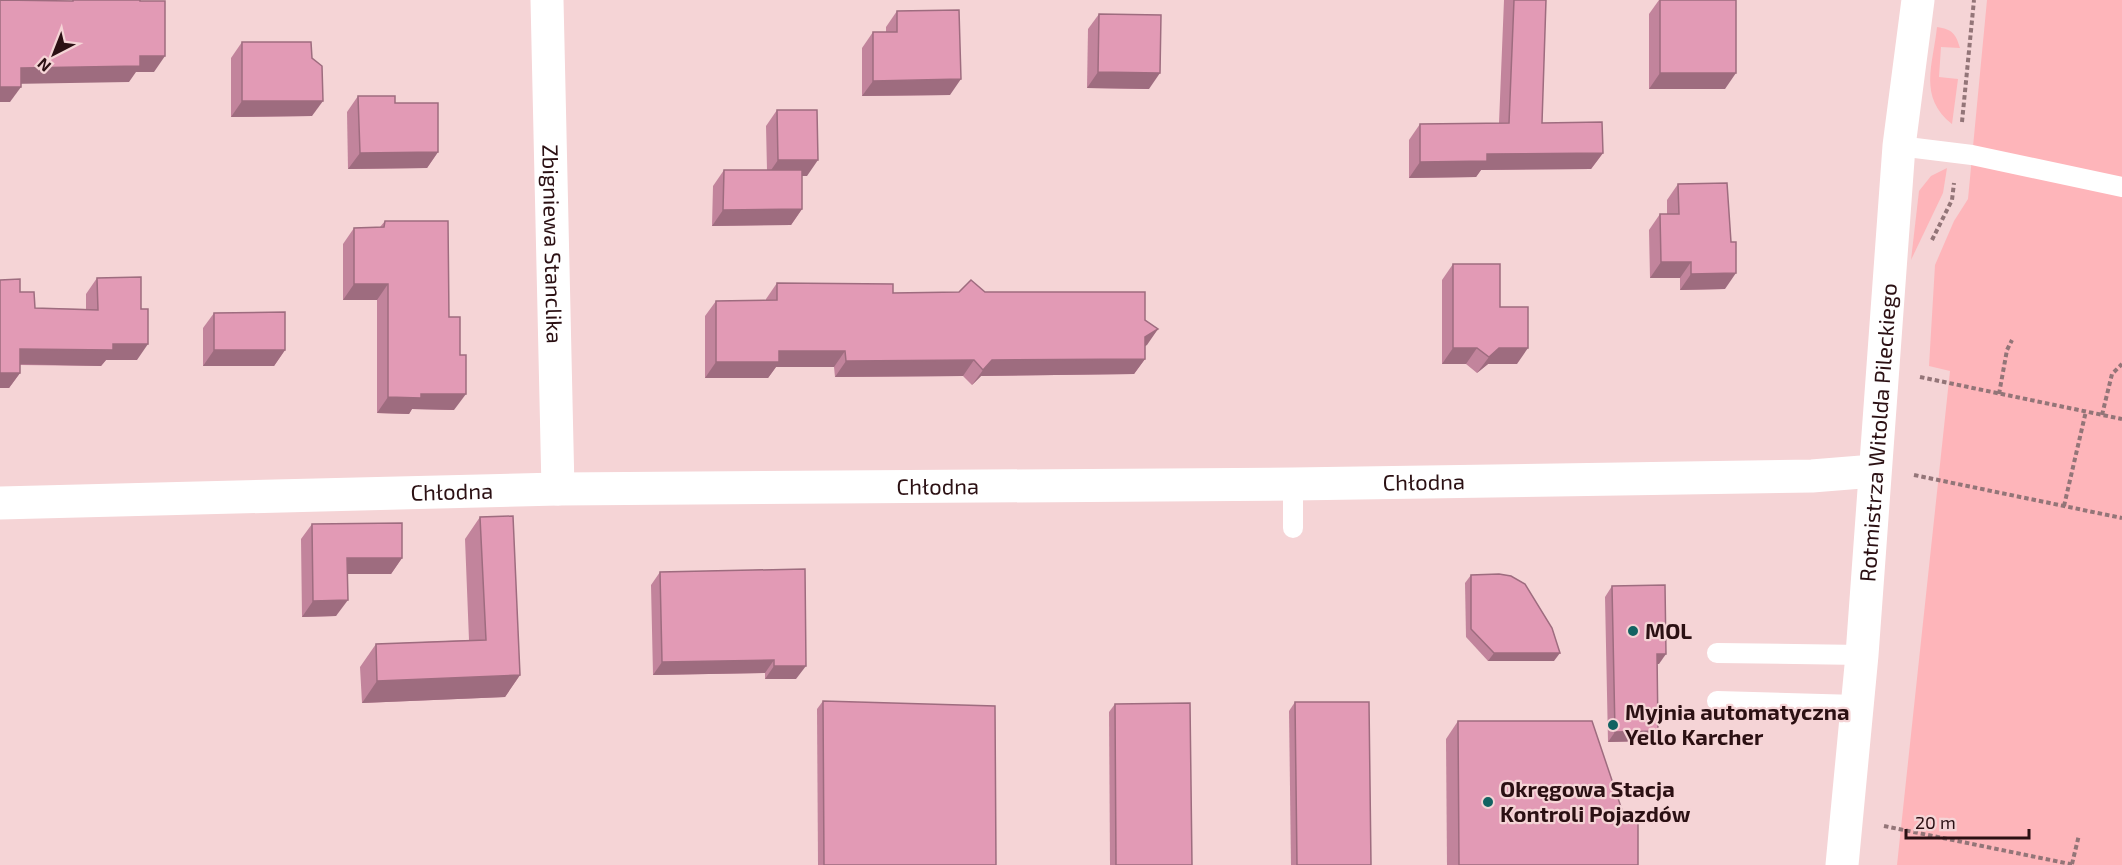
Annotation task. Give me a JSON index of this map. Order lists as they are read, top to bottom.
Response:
{
  "streets": {
    "street": ["Zbigniewa Stanclika", "Rotmistrza Witolda Pileckiego", "Chłodna"]
  },
  "crossings": [
    ["Zbigniewa Stanclika", "Chłodna"],
    ["Rotmistrza Witolda Pileckiego", "Chłodna"]
  ],
  "places": ["MOL", "Myjnia automatyczna Yello Karcher", "Okręgowa Stacja Kontroli Pojazdów"],
  "scale_bar": "20 m",
  "north": "bottom left"
}
